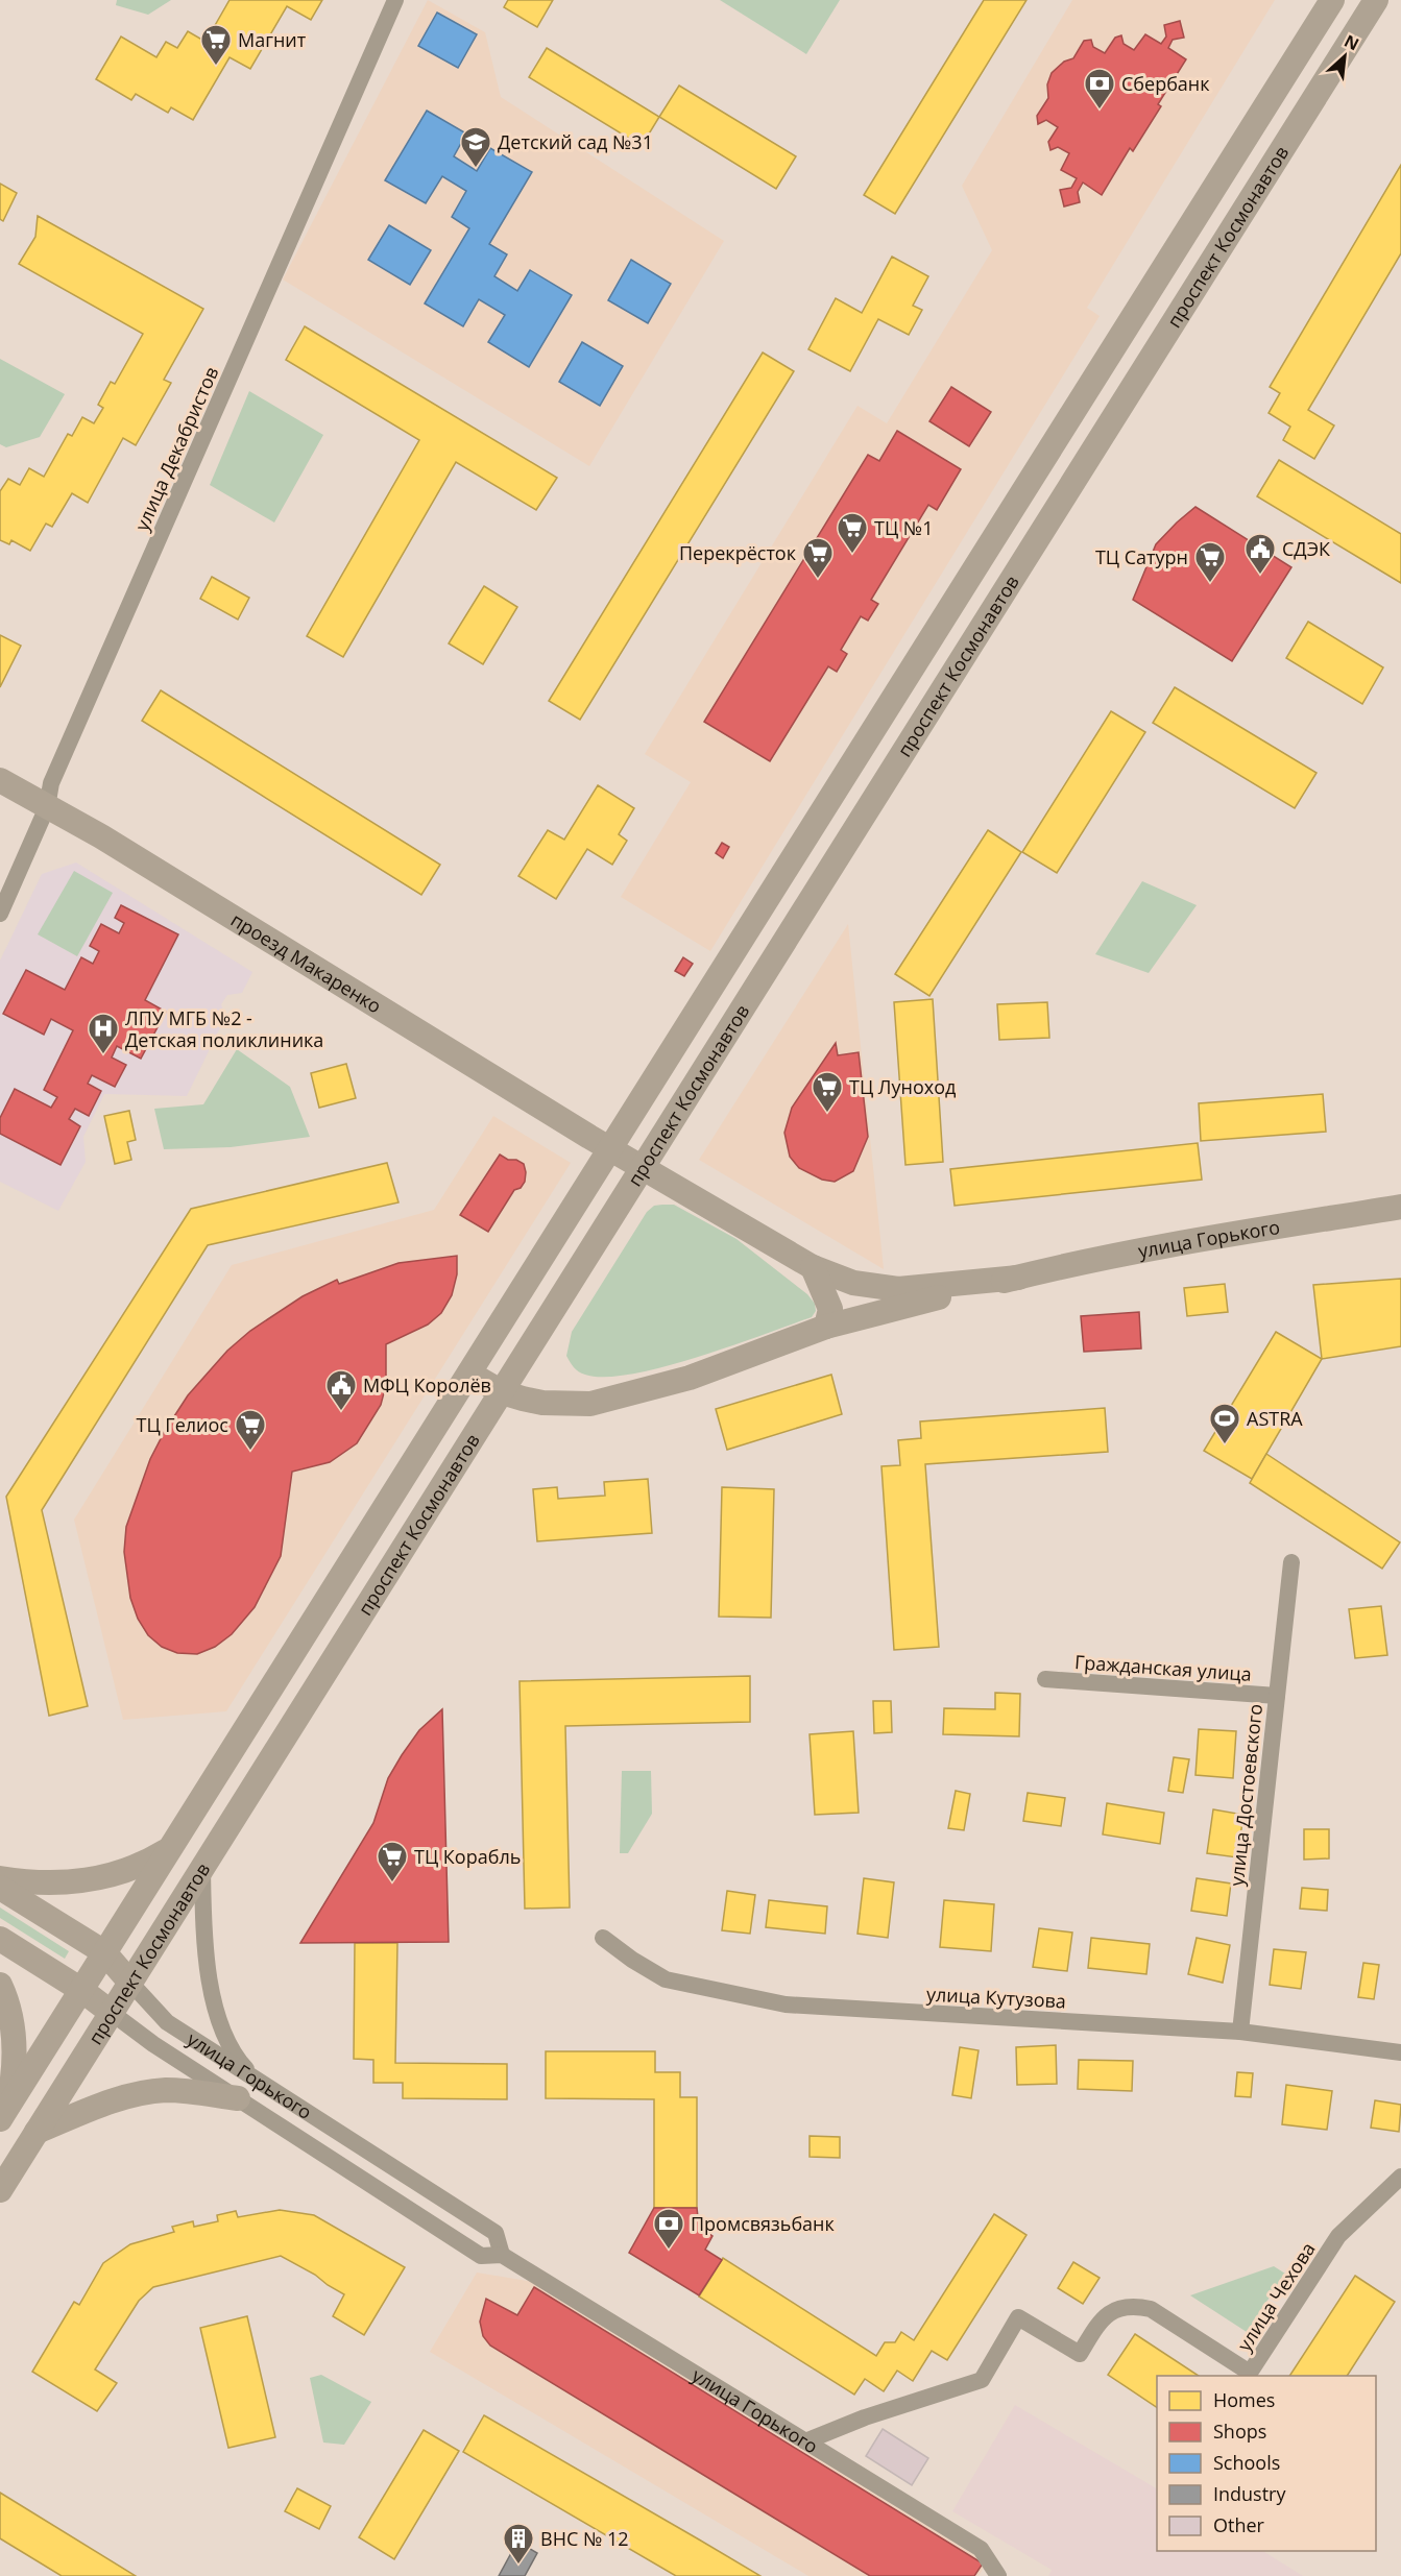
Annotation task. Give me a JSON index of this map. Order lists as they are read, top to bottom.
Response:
{
  "streets": {
    "main road": ["проспект Космонавтов", "проезд Макаренко", "улица Горького"],
    "street": [
      "улица Декабристов",
      "Гражданская улица",
      "улица Достоевского",
      "улица Кутузова",
      "улица Чехова"
    ]
  },
  "crossings": [
    ["проспект Космонавтов", "проезд Макаренко"],
    ["проспект Космонавтов", "улица Горького"],
    ["улица Декабристов", "проезд Макаренко"],
    ["проезд Макаренко", "улица Горького"],
    ["улица Горького", "улица Чехова"],
    ["Гражданская улица", "улица Достоевского"],
    ["улица Достоевского", "улица Кутузова"]
  ],
  "places": {
    "supermarket": [
      "Магнит",
      "ТЦ №1",
      "Перекрёсток",
      "ТЦ Сатурн",
      "ТЦ Луноход",
      "ТЦ Гелиос",
      "ТЦ Корабль"
    ],
    "bank": ["Сбербанк", "Промсвязьбанк"],
    "school or university": ["Детский сад №31"],
    "public building": ["СДЭК", "МФЦ Королёв"],
    "hospital": ["ЛПУ МГБ №2 - Детская поликлиника"],
    "sports": ["ASTRA"],
    "building": ["ВНС № 12"]
  },
  "legend": [
    "Homes",
    "Shops",
    "Schools",
    "Industry",
    "Other"
  ],
  "north": "top right"
}
